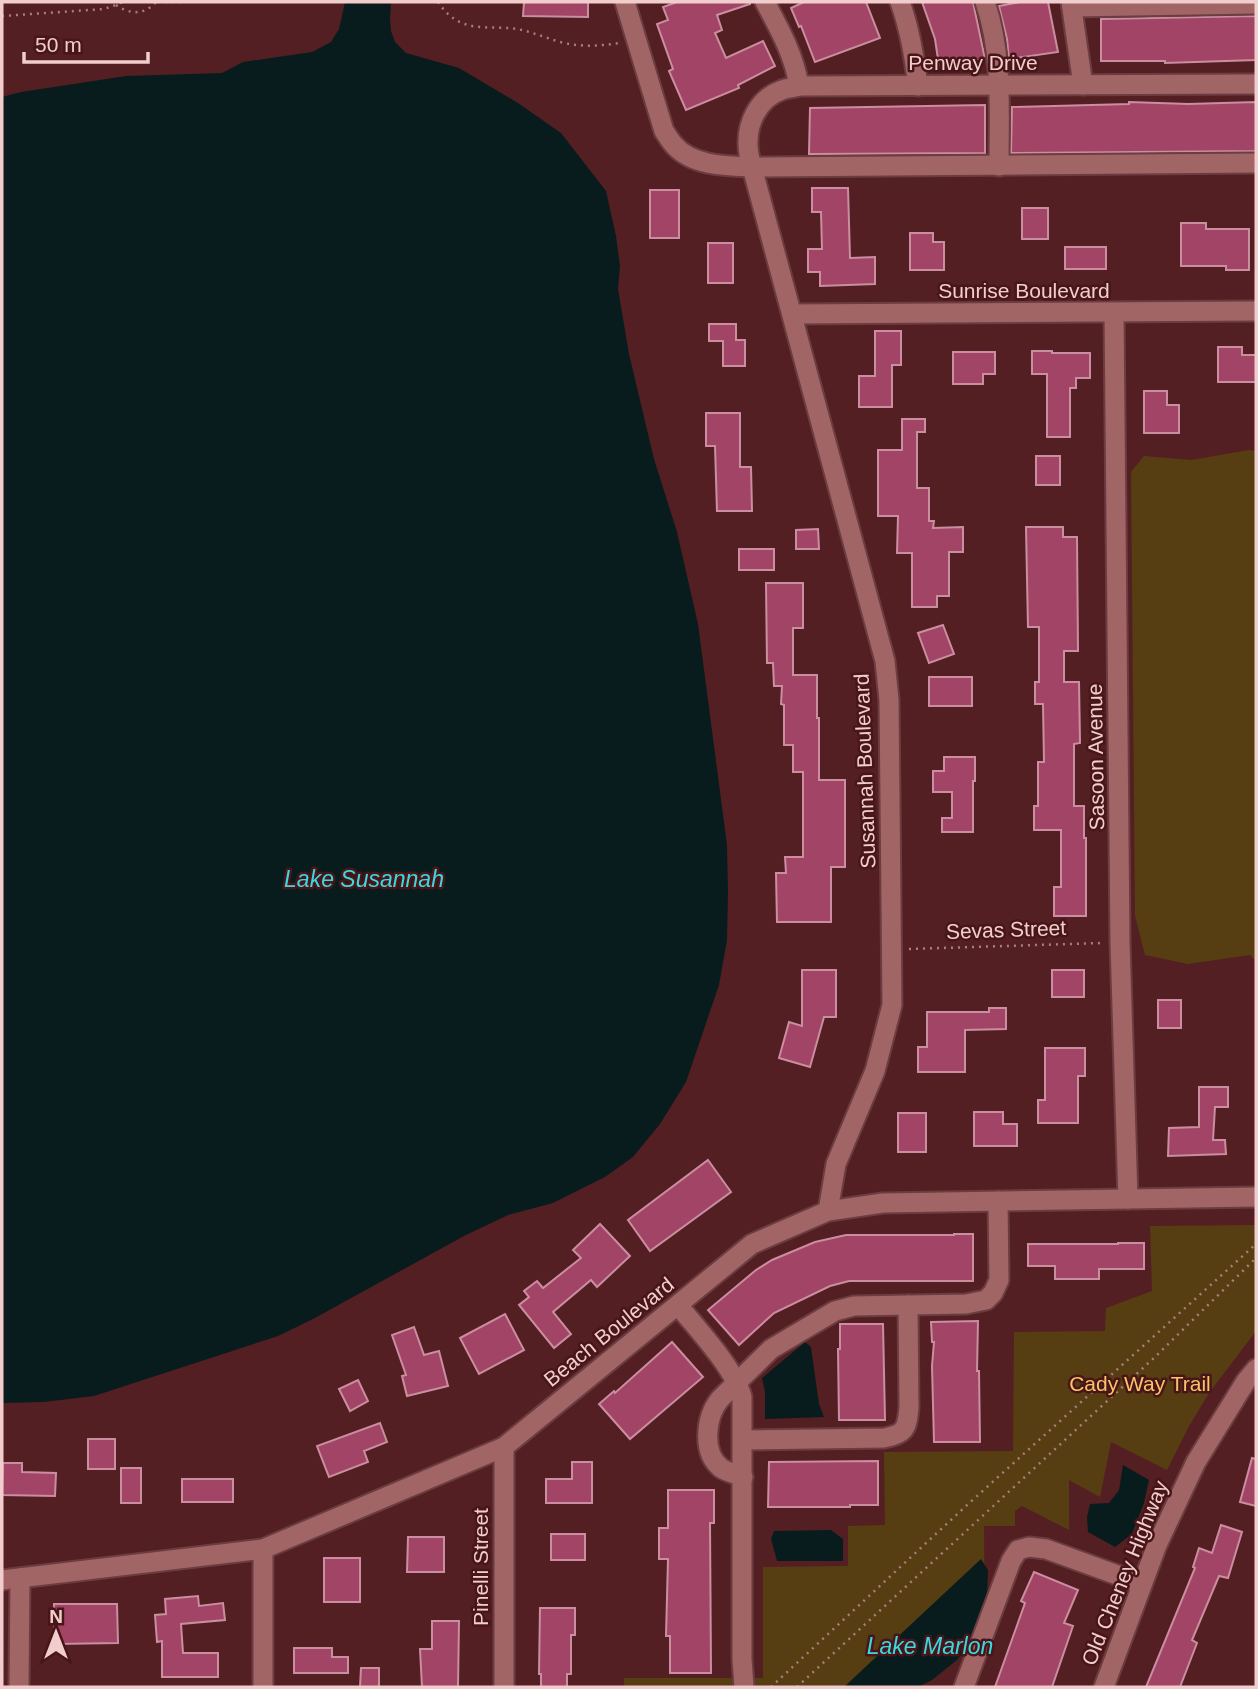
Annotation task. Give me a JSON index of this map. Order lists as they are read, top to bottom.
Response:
{
  "streets": {
    "street": [
      "Penway Drive",
      "Sunrise Boulevard",
      "Sasoon Avenue",
      "Susannah Boulevard",
      "Beach Boulevard",
      "Pinelli Street",
      "Old Cheney Highway"
    ],
    "path": ["Sevas Street"]
  },
  "crossings": [
    ["Penway Drive", "Susannah Boulevard"],
    ["Sunrise Boulevard", "Sasoon Avenue"],
    ["Sunrise Boulevard", "Susannah Boulevard"],
    ["Sasoon Avenue", "Sevas Street"],
    ["Sasoon Avenue", "Beach Boulevard"],
    ["Susannah Boulevard", "Sevas Street"],
    ["Susannah Boulevard", "Beach Boulevard"],
    ["Beach Boulevard", "Pinelli Street"]
  ],
  "water": ["Lake Susannah", "Lake Marlon"],
  "parks": ["Cady Way Trail"],
  "scale_bar": "50 m",
  "north": "top"
}
